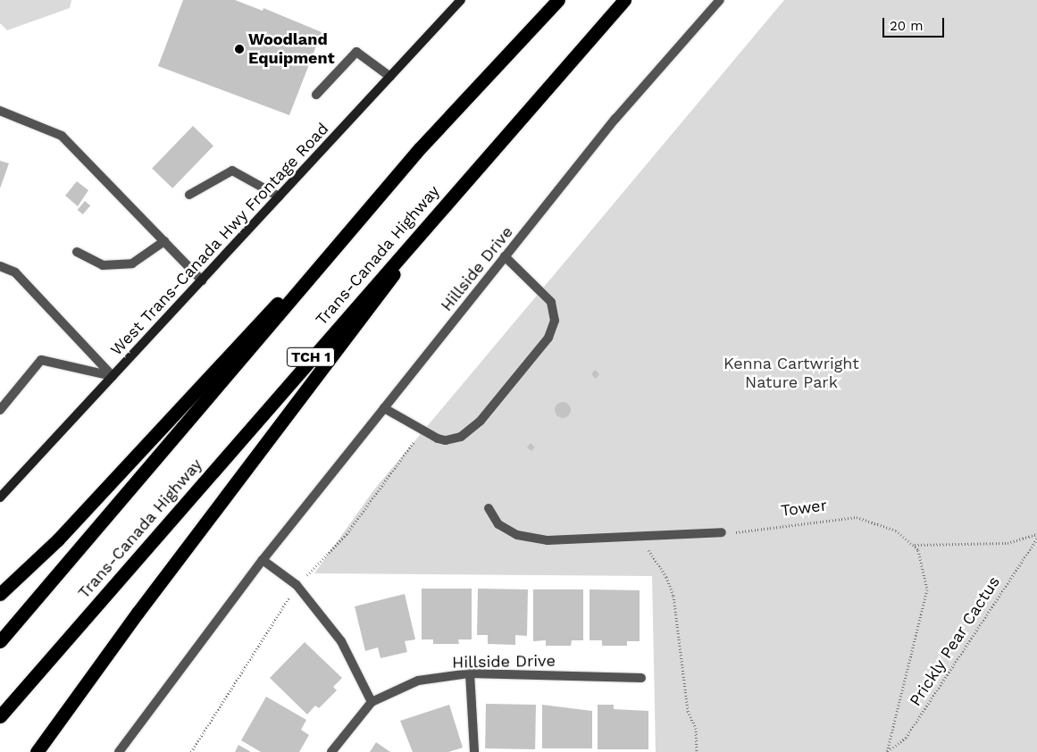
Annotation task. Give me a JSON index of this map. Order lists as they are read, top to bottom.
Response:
{
  "streets": {
    "highway": ["Trans-Canada Highway", "TCH 1"],
    "street": ["West Trans-Canada Hwy Frontage Road", "Hillside Drive"],
    "path": ["Tower", "Prickly Pear Cactus"]
  },
  "crossings": [
    ["Tower", "Prickly Pear Cactus"]
  ],
  "parks": ["Kenna Cartwright Nature Park"],
  "places": ["Woodland Equipment"],
  "scale_bar": "20 m"
}
